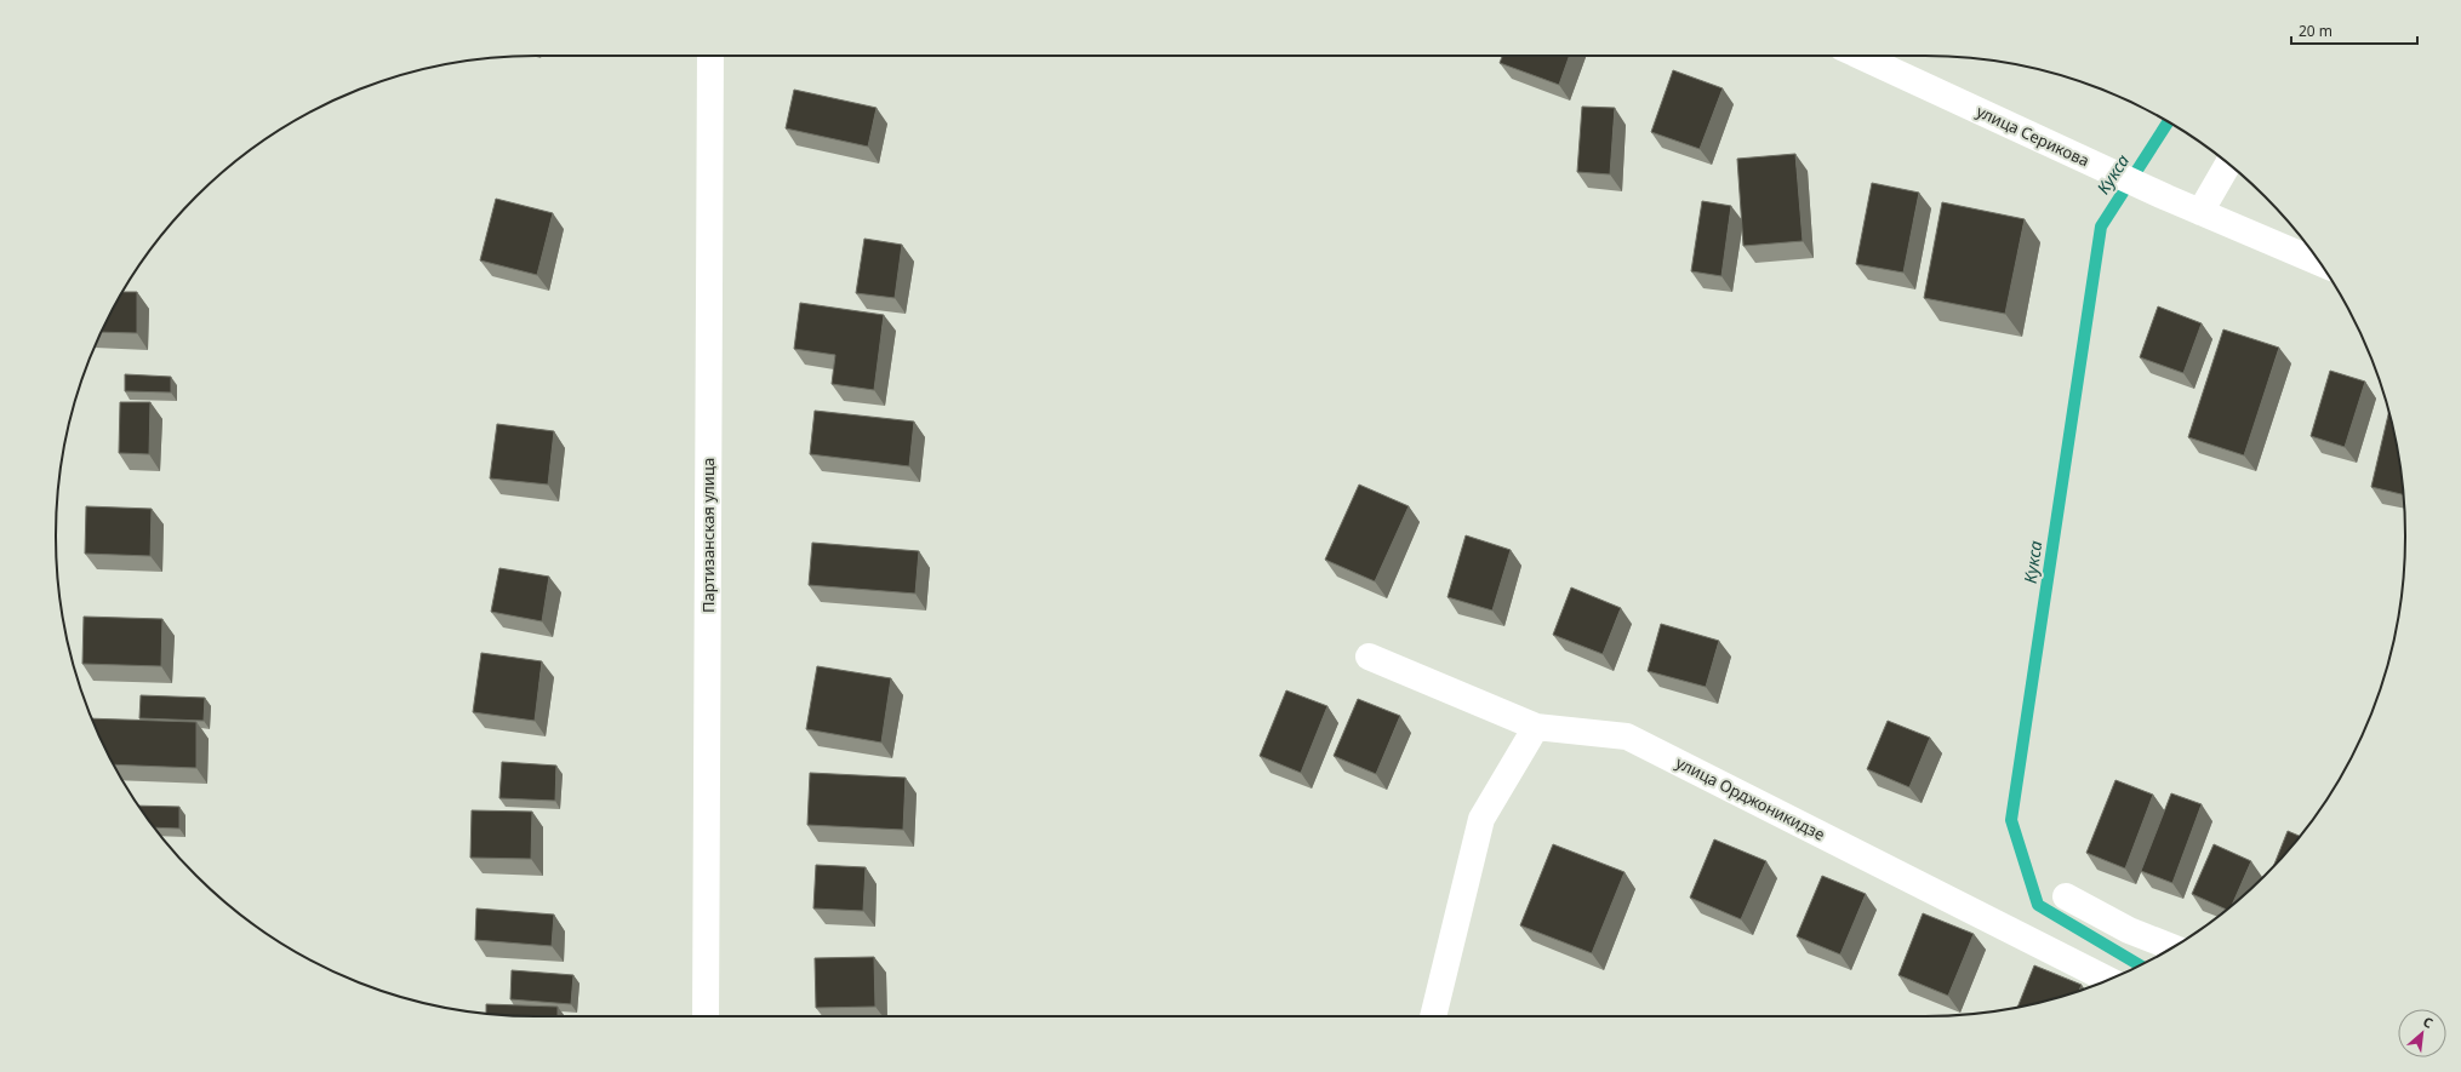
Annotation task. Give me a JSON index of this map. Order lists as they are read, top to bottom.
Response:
{
  "streets": {
    "street": ["улица Серикова", "Партизанская улица", "улица Орджоникидзе"]
  },
  "water": ["Кукса"],
  "scale_bar": "20 m",
  "north": "top right"
}
